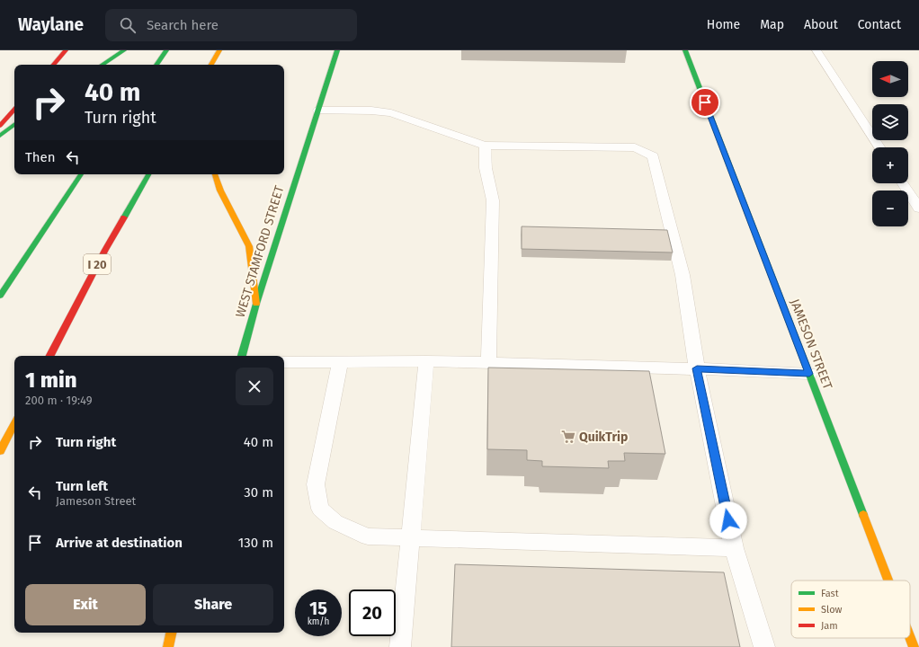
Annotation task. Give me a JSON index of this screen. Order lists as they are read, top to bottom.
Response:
{
  "streets": {
    "main road": ["WEST STAMFORD STREET", "I 20", "JAMESON STREET"]
  },
  "places": {
    "supermarket": ["QuikTrip"]
  },
  "legend": ["Fast", "Slow", "Jam"],
  "north": "left",
  "page": {
    "header": "Waylane",
    "search": "Search here",
    "nav": [
      "Home",
      "Map",
      "About",
      "Contact"
    ],
    "map_buttons": ["+", "−"],
    "turn": ["40 m", "Turn right"],
    "then": "Then",
    "heading": ["1 min", "200 m · 19:49"],
    "list": [
      {
        "name": "Turn right",
        "value": "40 m"
      },
      {
        "name": "Turn left",
        "note": "Jameson Street",
        "value": "30 m"
      },
      {
        "name": "Arrive at destination",
        "value": "130 m"
      }
    ],
    "buttons": ["Exit", "Share"],
    "speed": "15 km/h",
    "limit": "20"
  }
}
